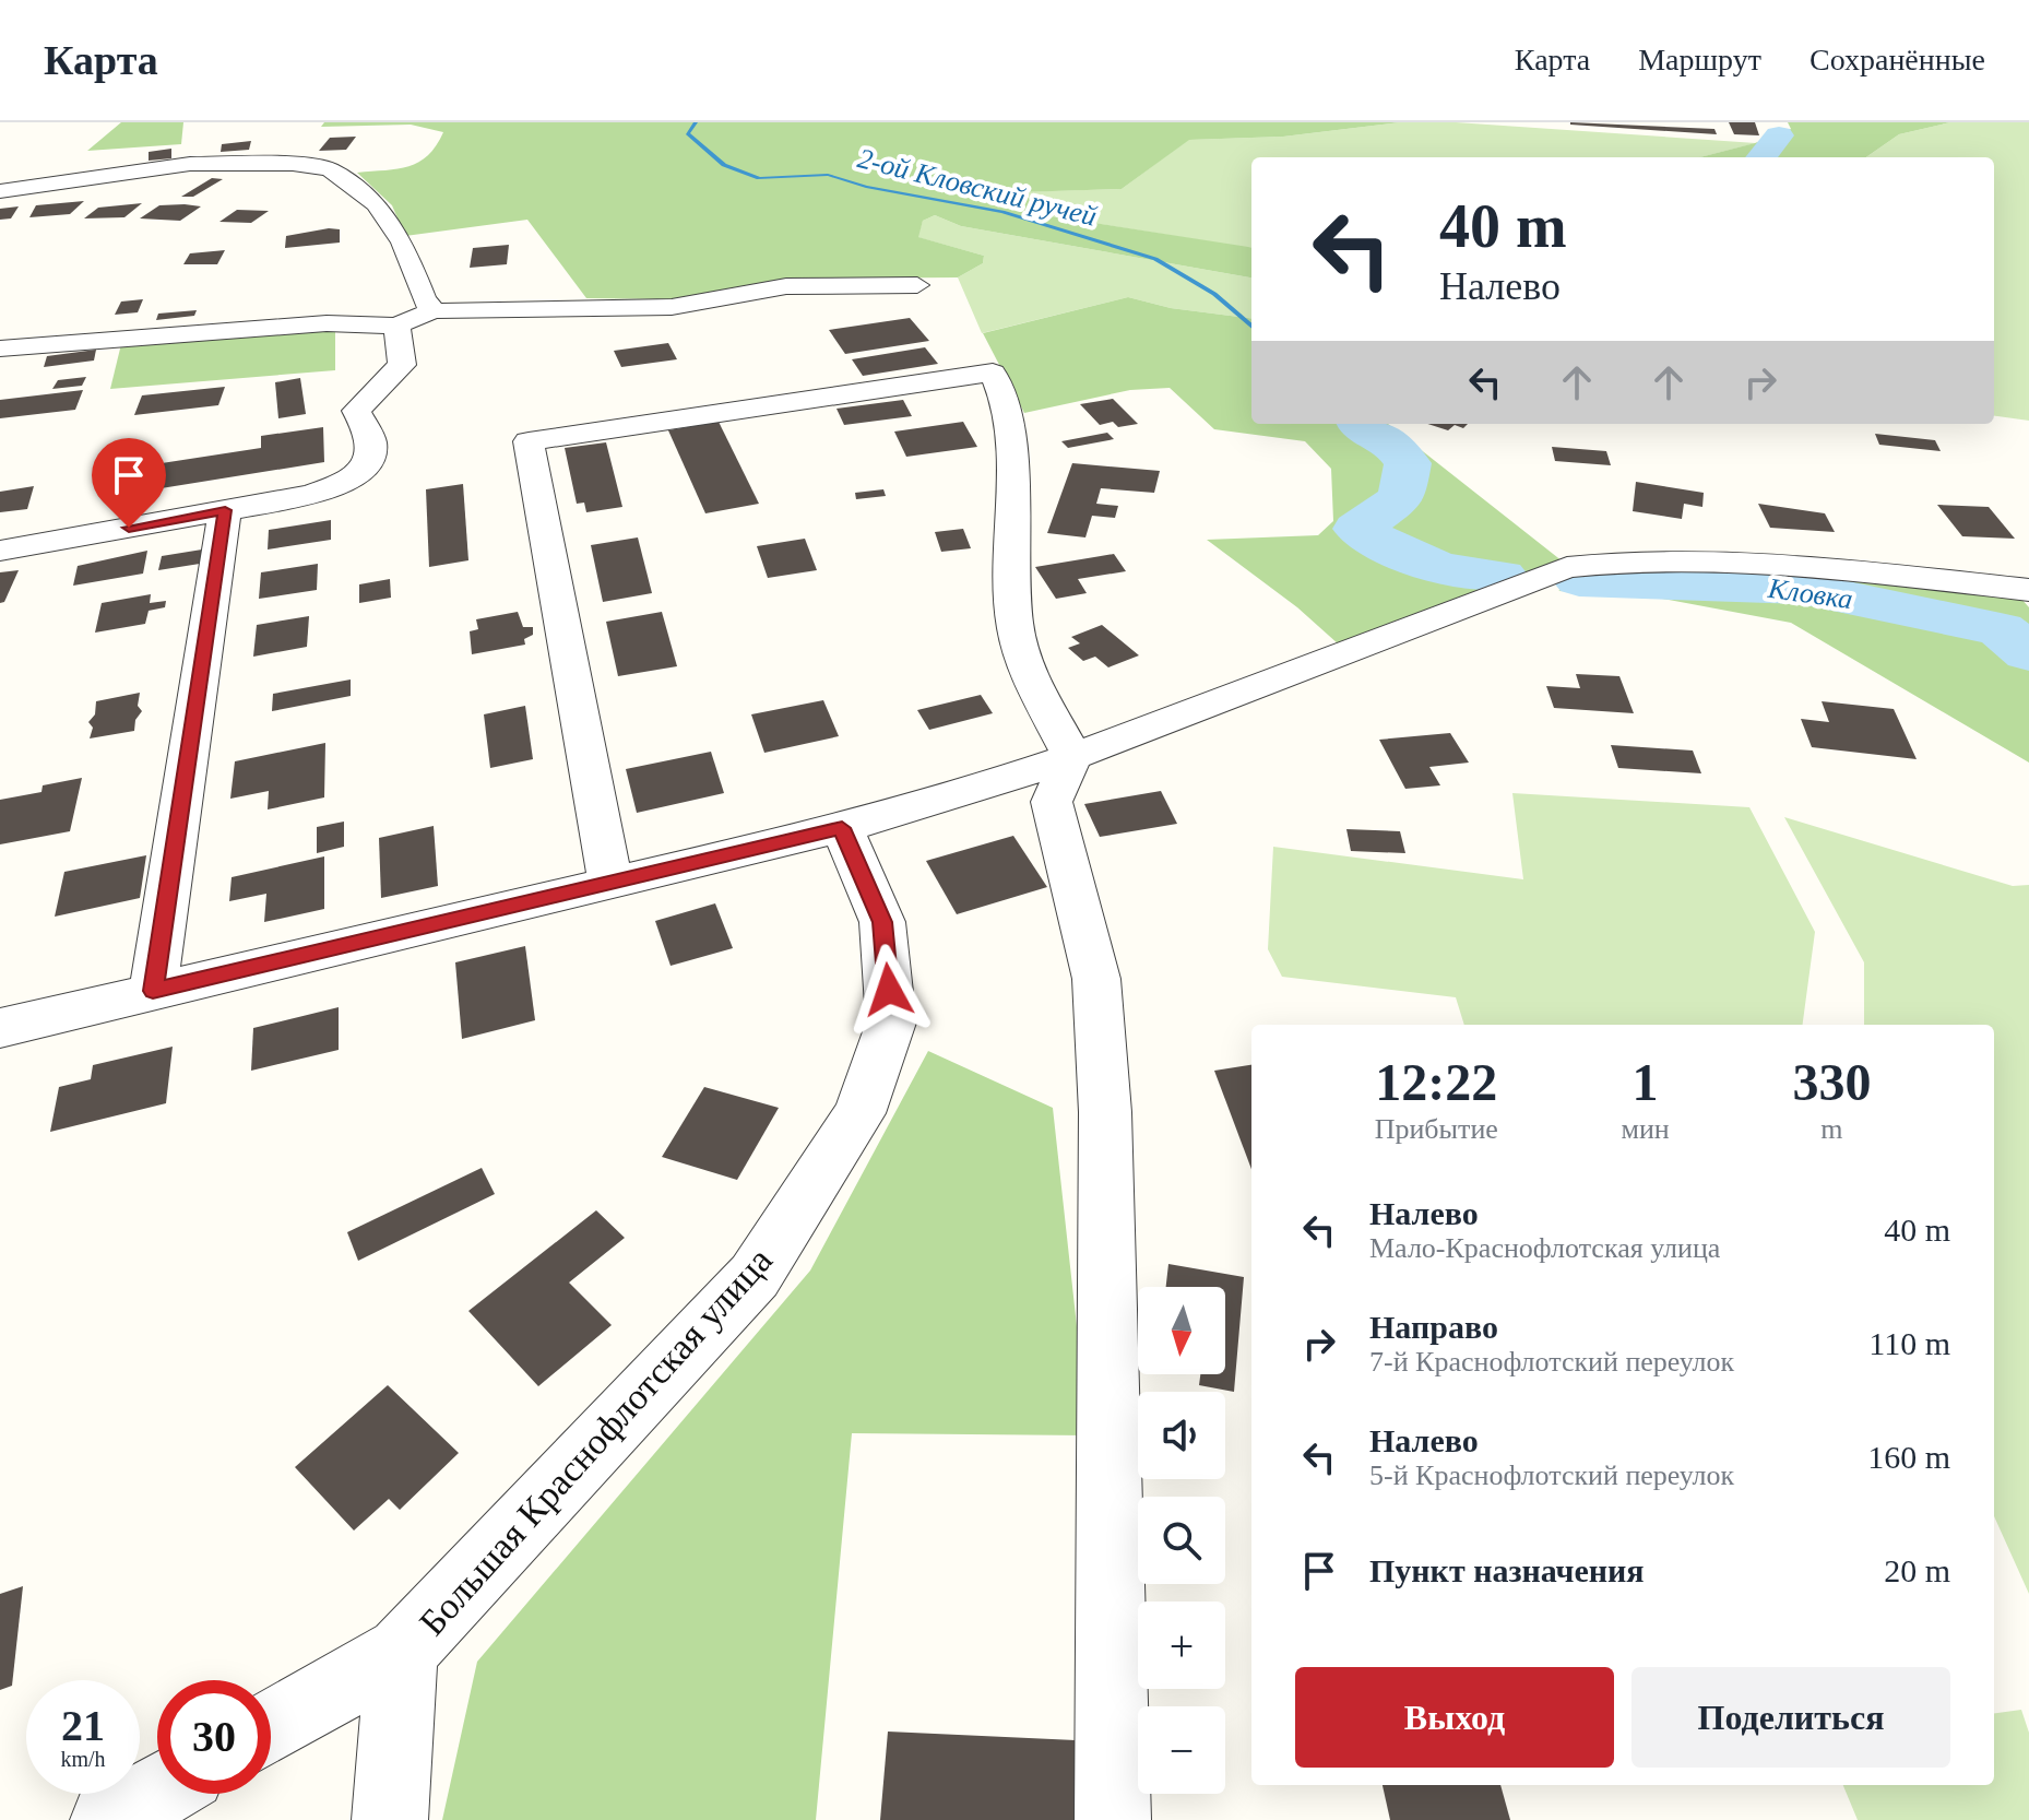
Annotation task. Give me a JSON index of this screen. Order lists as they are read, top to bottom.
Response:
{
  "streets": {
    "street": ["Большая Краснофлотская улица"]
  },
  "water": ["2-ой Кловский ручей", "Кловка"],
  "north": "bottom",
  "page": {
    "header": "Карта",
    "nav": ["Карта", "Маршрут", "Сохранённые"],
    "turn": ["40 m", "Налево"],
    "eta": [
      "12:22",
      "Прибытие",
      "1",
      "мин",
      "330",
      "m"
    ],
    "list": [
      {
        "name": "Налево",
        "note": "Мало-Краснофлотская улица",
        "value": "40 m"
      },
      {
        "name": "Направо",
        "note": "7-й Краснофлотский переулок",
        "value": "110 m"
      },
      {
        "name": "Налево",
        "note": "5-й Краснофлотский переулок",
        "value": "160 m"
      },
      {
        "name": "Пункт назначения",
        "value": "20 m"
      }
    ],
    "map_buttons": ["+", "−"],
    "buttons": ["Выход", "Поделиться"],
    "speed": "21 km/h",
    "limit": "30"
  }
}
